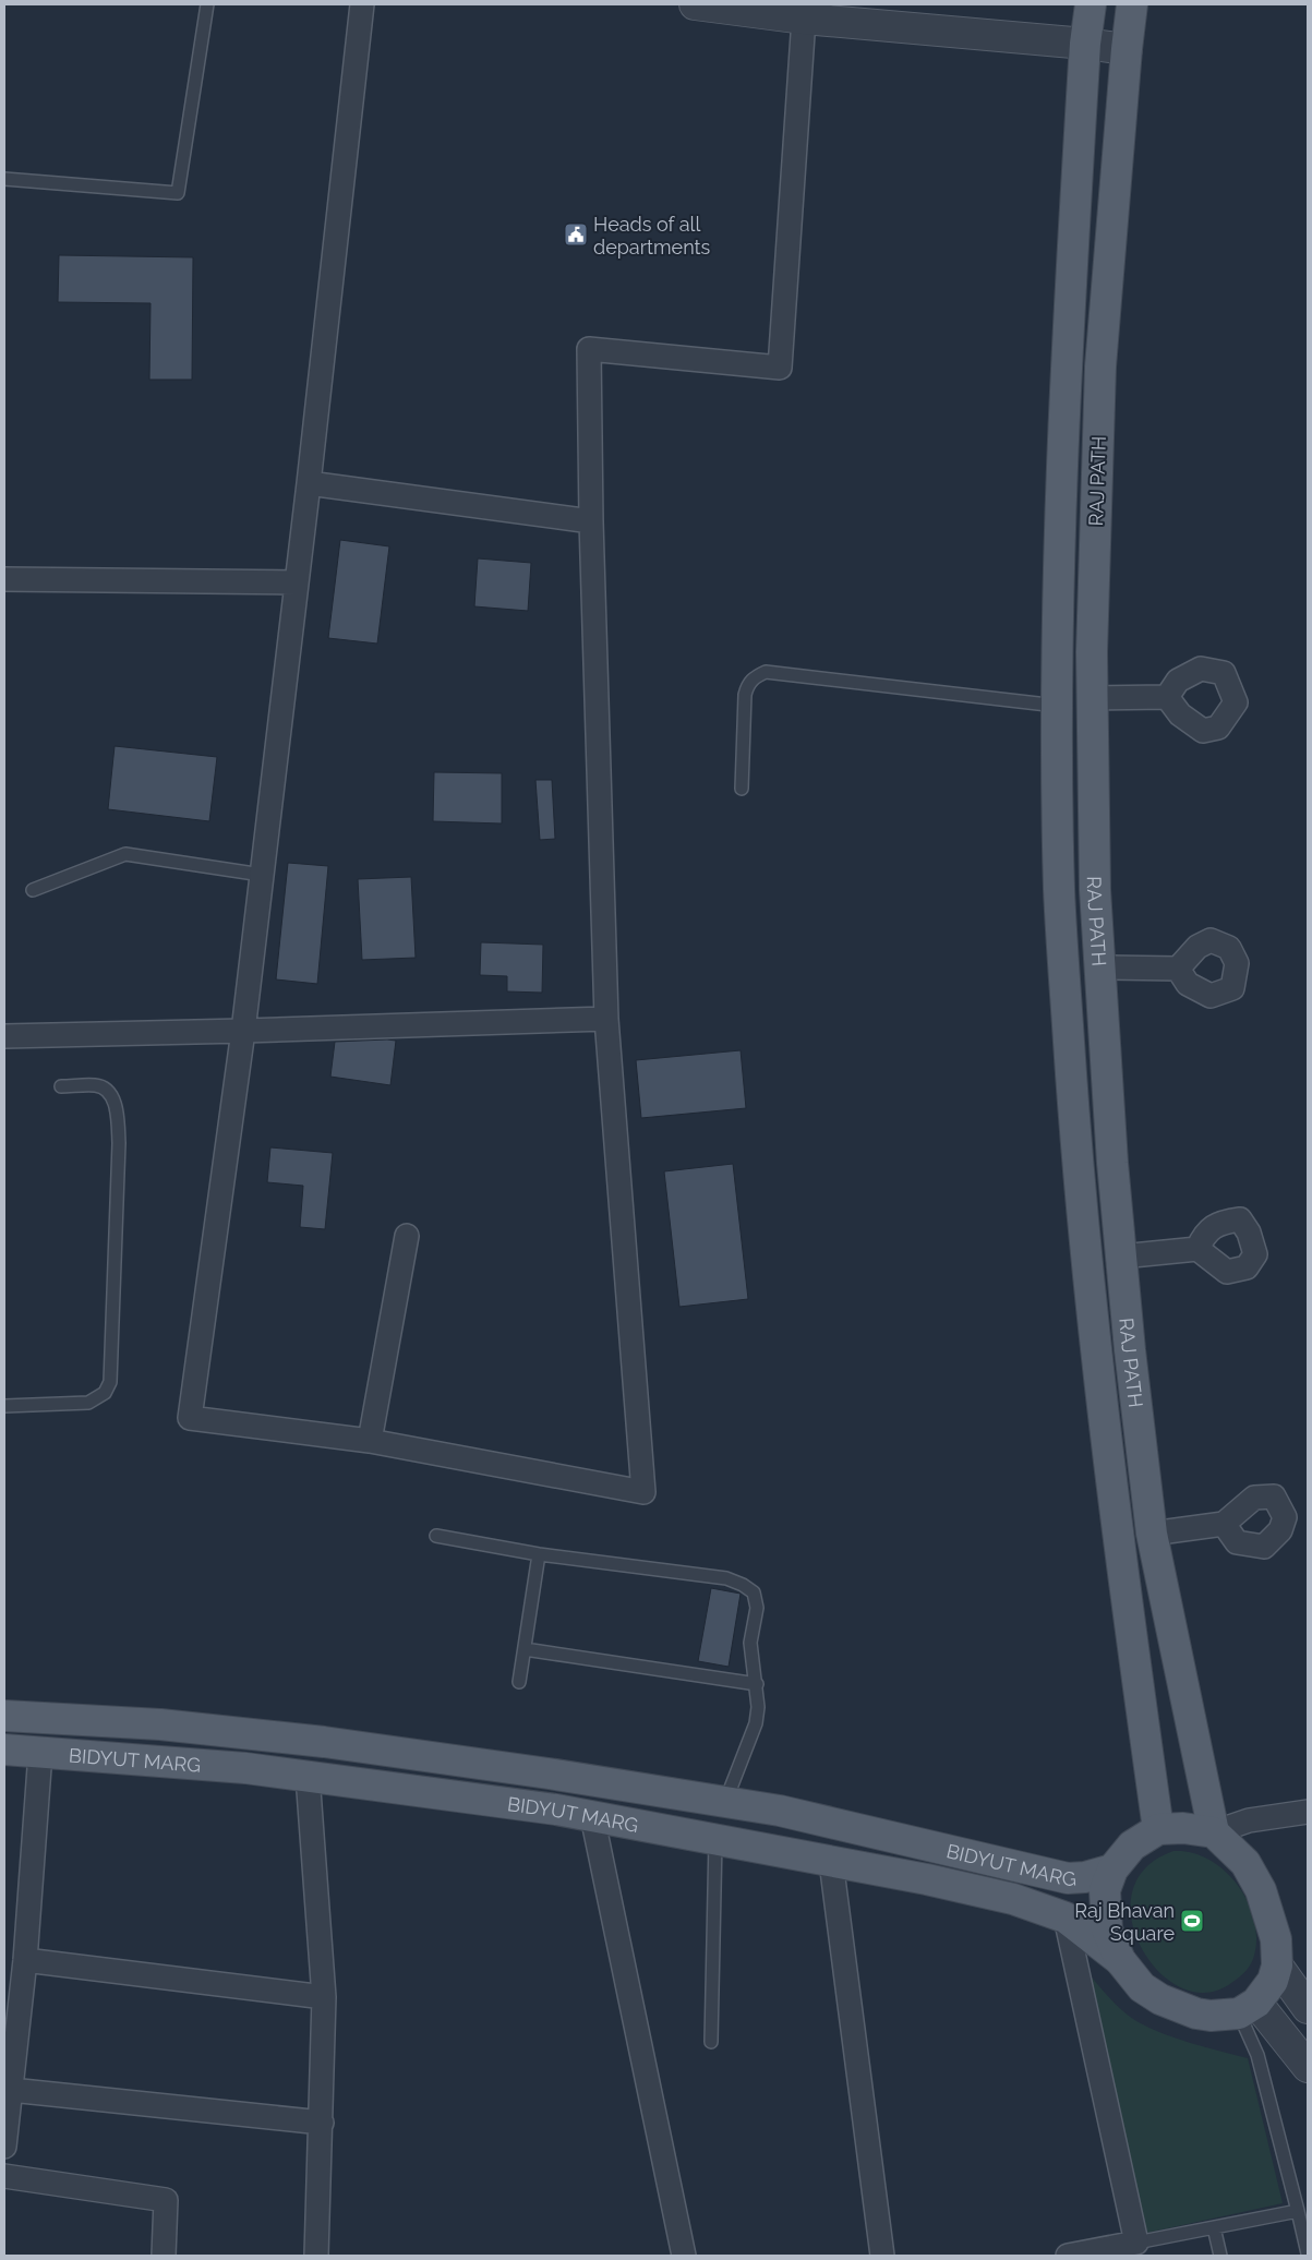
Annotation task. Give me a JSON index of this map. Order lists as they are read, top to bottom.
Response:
{
  "streets": {
    "main road": ["RAJ PATH", "BIDYUT MARG"]
  },
  "crossings": [
    ["RAJ PATH", "BIDYUT MARG"]
  ],
  "places": {
    "public building": ["Heads of all departments"],
    "sports": ["Raj Bhavan Square"]
  }
}
